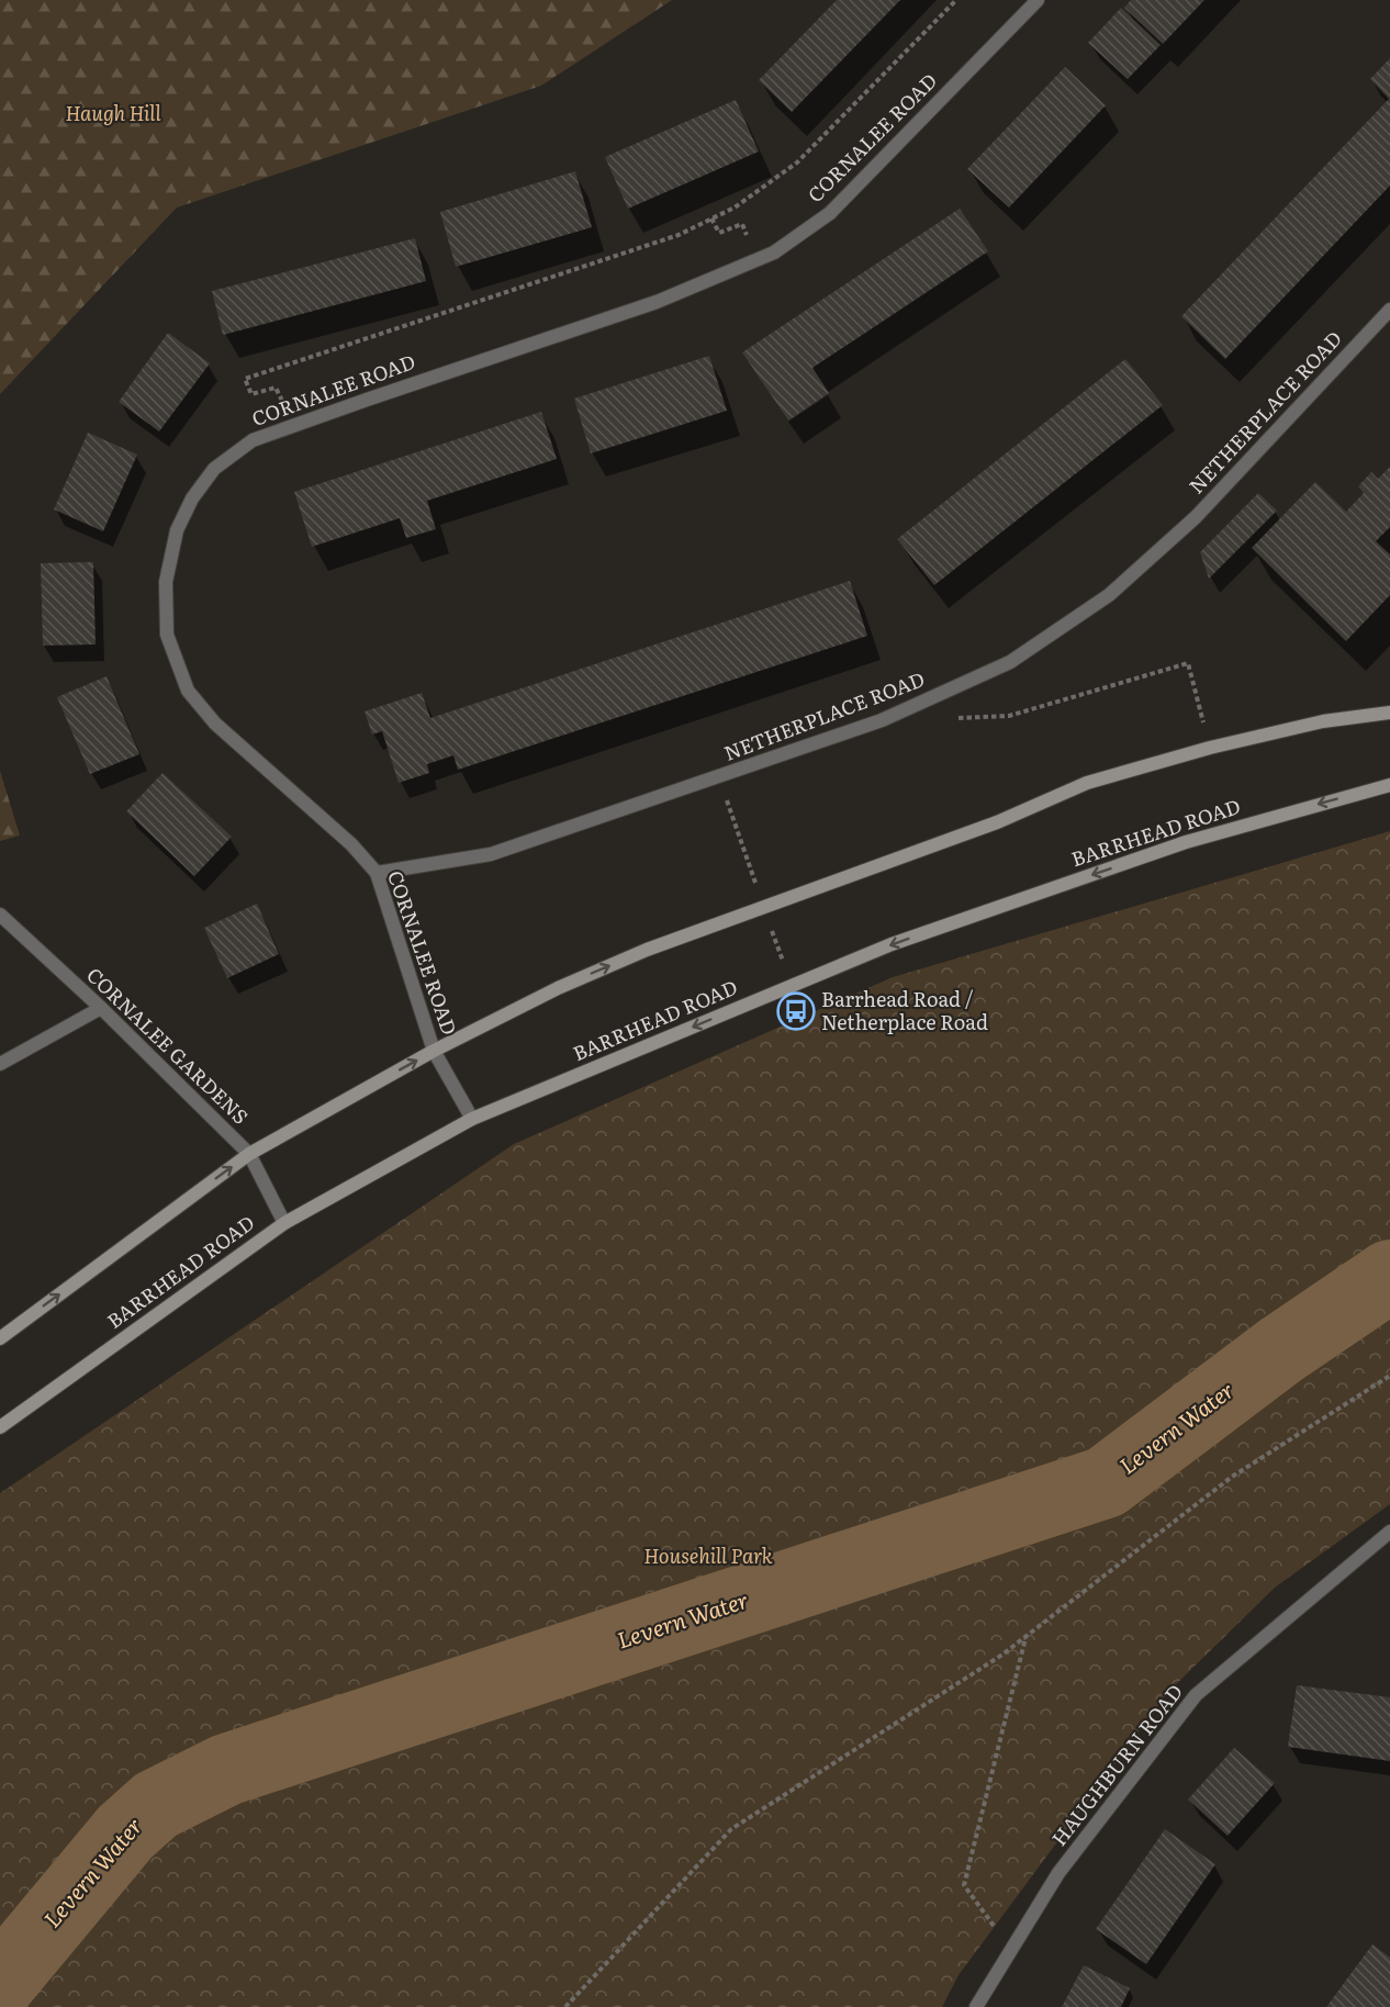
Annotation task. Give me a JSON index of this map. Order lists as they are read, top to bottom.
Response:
{
  "streets": {
    "main road": ["BARRHEAD ROAD"],
    "street": [
      "CORNALEE ROAD",
      "NETHERPLACE ROAD",
      "CORNALEE GARDENS",
      "HAUGHBURN ROAD"
    ]
  },
  "crossings": [
    ["CORNALEE ROAD", "NETHERPLACE ROAD"],
    ["CORNALEE ROAD", "BARRHEAD ROAD"],
    ["BARRHEAD ROAD", "CORNALEE GARDENS"]
  ],
  "water": ["Levern Water"],
  "parks": ["Haugh Hill", "Househill Park"],
  "places": {
    "bus stop": ["Barrhead Road / Netherplace Road"]
  }
}
